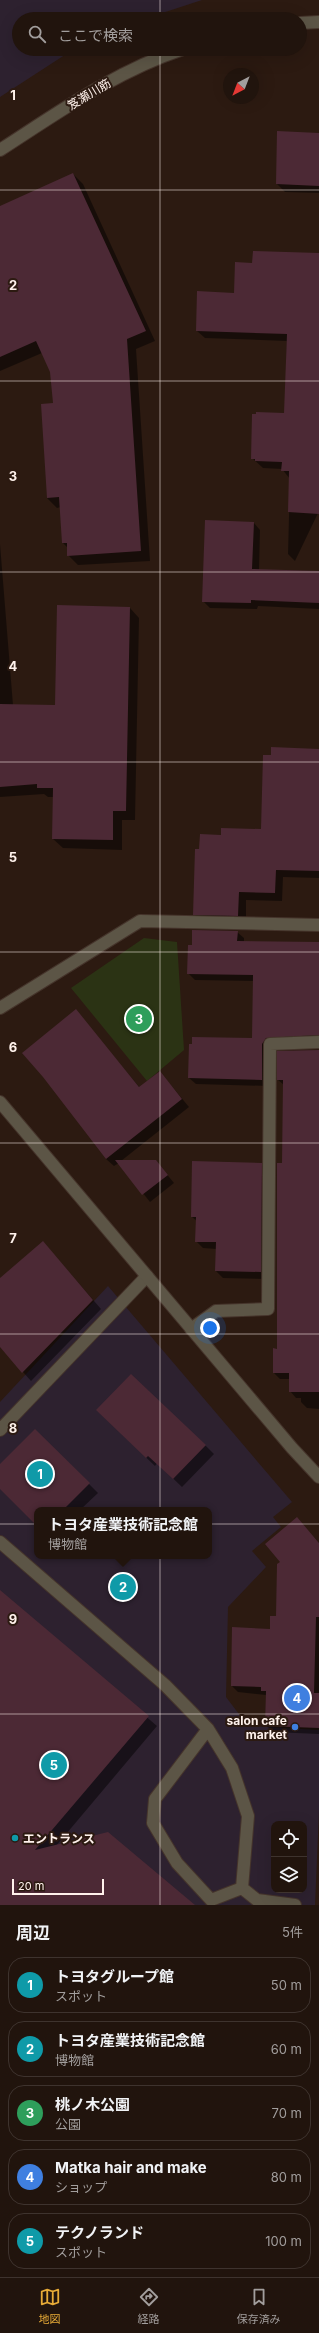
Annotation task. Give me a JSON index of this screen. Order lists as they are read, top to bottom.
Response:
{
  "streets": {
    "street": ["笈瀬川筋"]
  },
  "places": ["salon cafe market", "エントランス"],
  "scale_bar": "20 m",
  "north": "bottom left",
  "page": {
    "search": "ここで検索",
    "pins": [
      "3",
      "1",
      "2",
      "4",
      "5"
    ],
    "popup": ["トヨタ産業技術記念館", "博物館"],
    "scale": "20 m",
    "heading": ["周辺", "5件"],
    "list": [
      {
        "mark": "1",
        "name": "トヨタグループ館",
        "note": "スポット",
        "value": "50 m"
      },
      {
        "mark": "2",
        "name": "トヨタ産業技術記念館",
        "note": "博物館",
        "value": "60 m"
      },
      {
        "mark": "3",
        "name": "桃ノ木公園",
        "note": "公園",
        "value": "70 m"
      },
      {
        "mark": "4",
        "name": "Matka hair and make",
        "note": "ショップ",
        "value": "80 m"
      },
      {
        "mark": "5",
        "name": "テクノランド",
        "note": "スポット",
        "value": "100 m"
      }
    ],
    "nav": ["地図", "経路", "保存済み"]
  },
  "grid": {
    "rows": [
      "1",
      "2",
      "3",
      "4",
      "5",
      "6",
      "7",
      "8",
      "9"
    ]
  }
}
